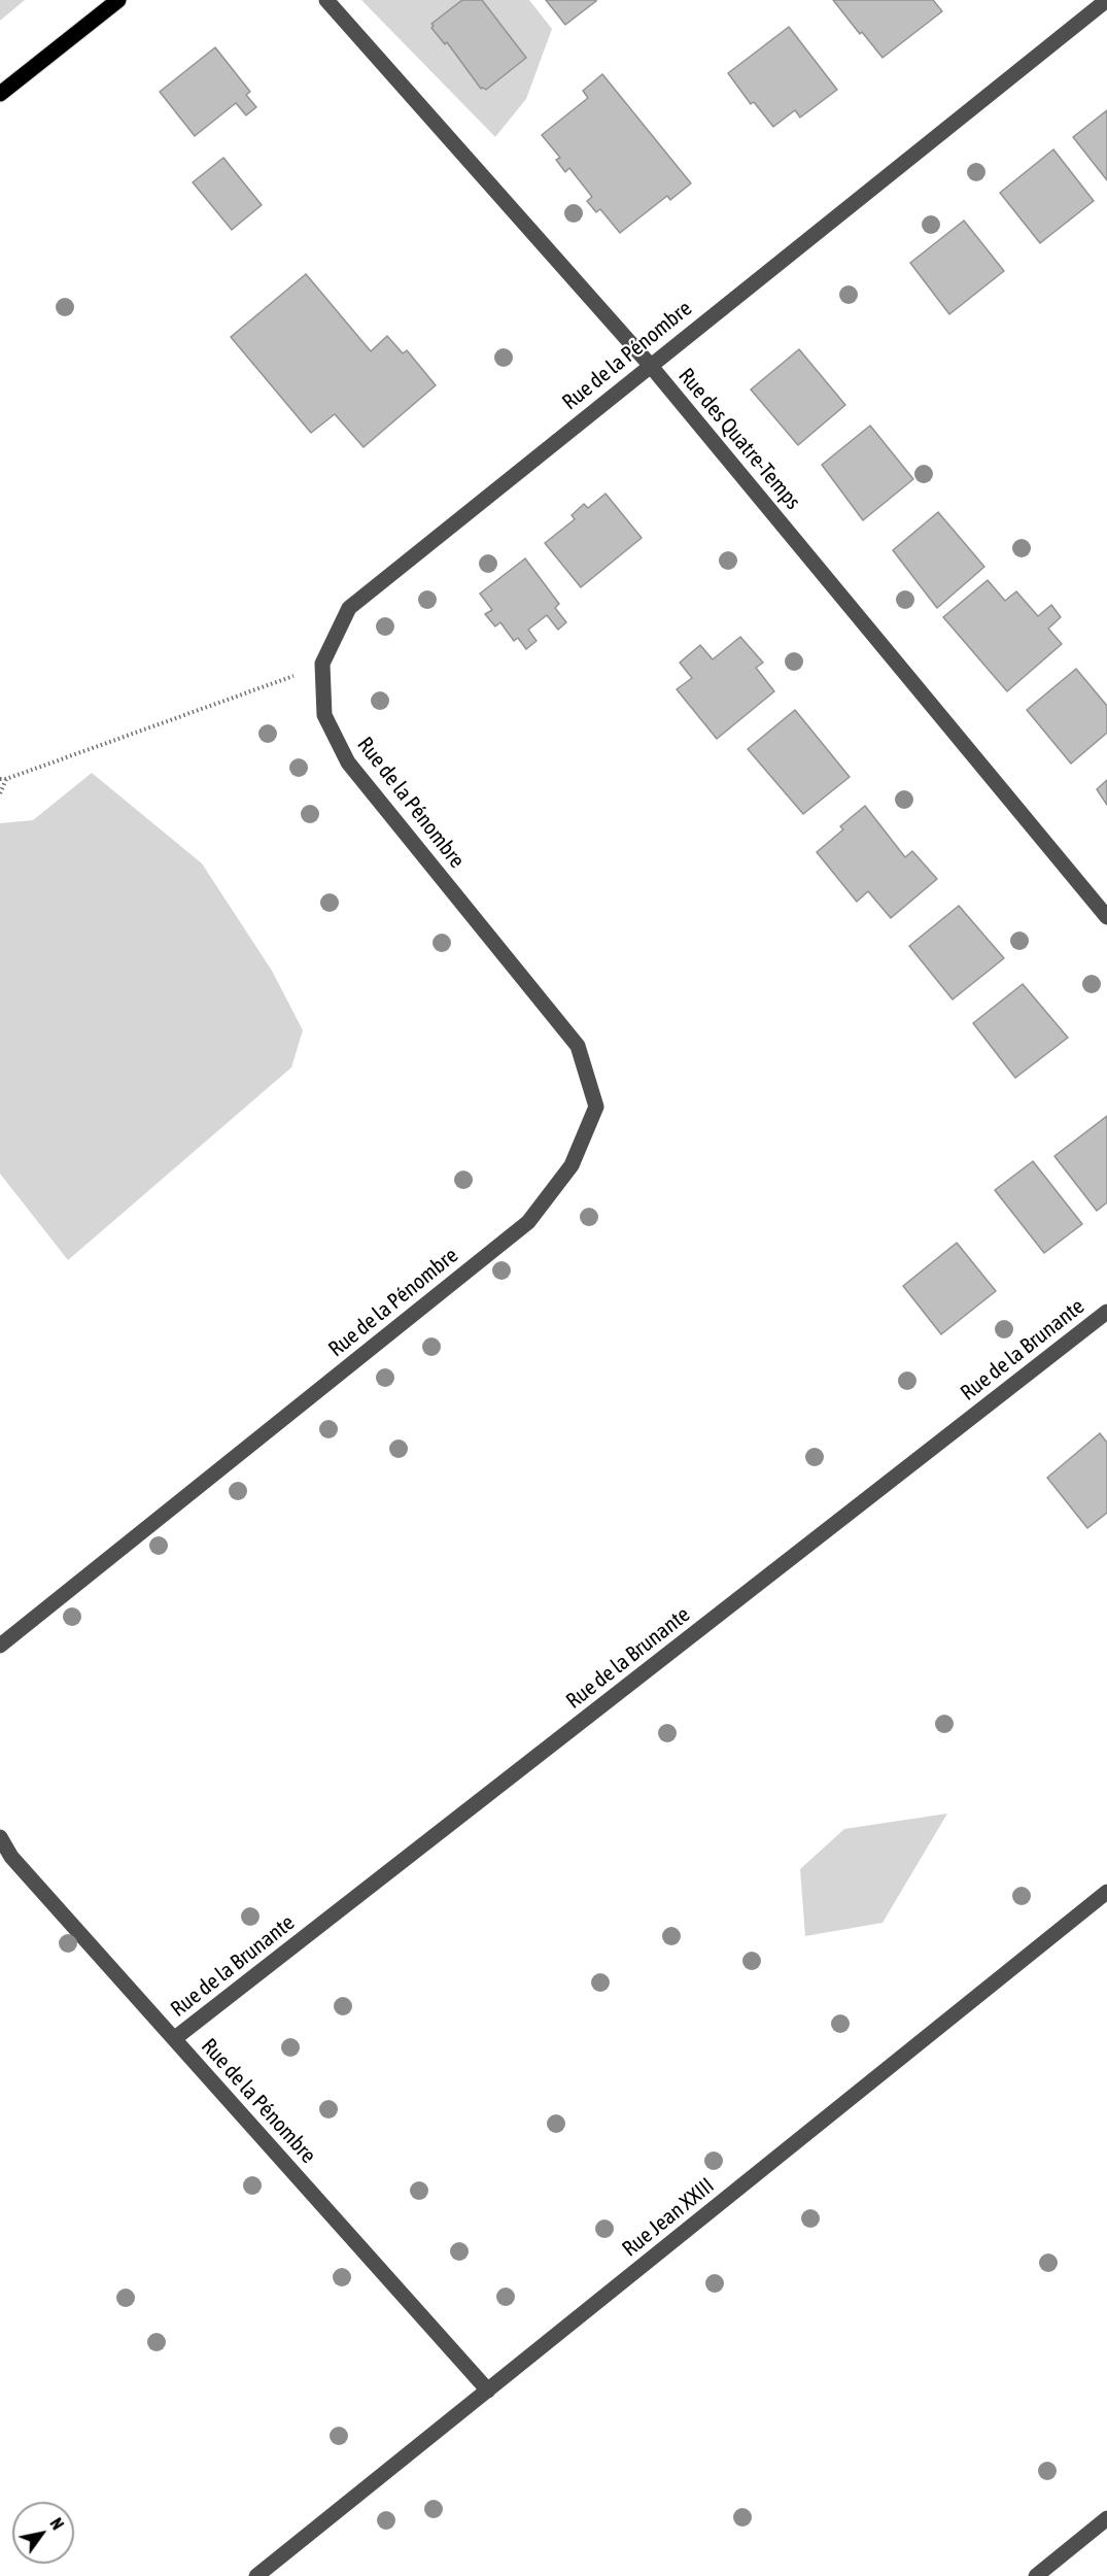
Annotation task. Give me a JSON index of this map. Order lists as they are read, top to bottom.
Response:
{
  "streets": {
    "street": [
      "Rue de la Pénombre",
      "Rue des Quatre-Temps",
      "Rue de la Brunante",
      "Rue Jean XXIII"
    ]
  },
  "crossings": [
    ["Rue de la Pénombre", "Rue des Quatre-Temps"],
    ["Rue de la Pénombre", "Rue de la Brunante"],
    ["Rue de la Pénombre", "Rue Jean XXIII"]
  ],
  "north": "top right"
}
